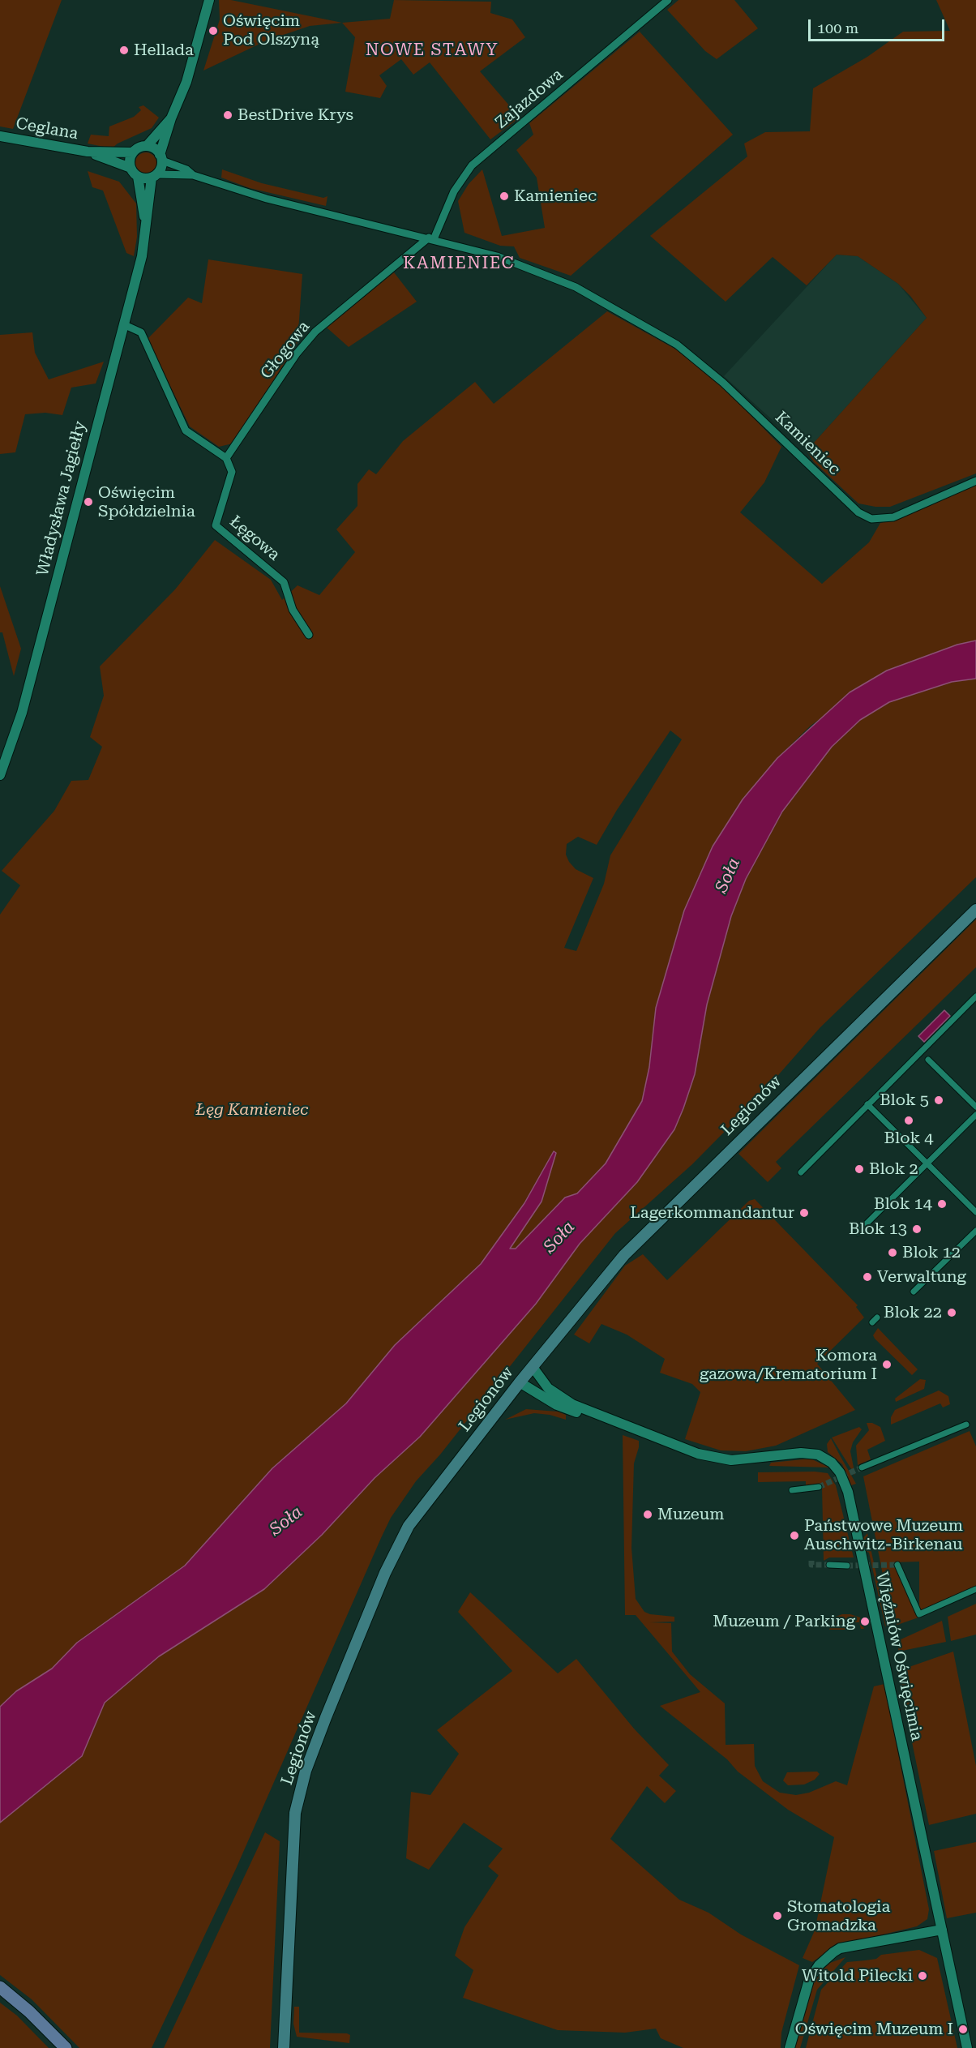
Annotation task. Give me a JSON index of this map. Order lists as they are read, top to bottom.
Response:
{
  "streets": {
    "main road": ["Legionów"],
    "street": [
      "Zajazdowa",
      "Ceglana",
      "Głogowa",
      "Kamieniec",
      "Władysława Jagiełły",
      "Łęgowa",
      "Więźniów Oświęcimia"
    ]
  },
  "crossings": [
    ["Zajazdowa", "Głogowa"],
    ["Zajazdowa", "Kamieniec"],
    ["Ceglana", "Kamieniec"],
    ["Ceglana", "Władysława Jagiełły"],
    ["Głogowa", "Kamieniec"],
    ["Głogowa", "Łęgowa"],
    ["Kamieniec", "Władysława Jagiełły"],
    ["Legionów", "Więźniów Oświęcimia"]
  ],
  "districts": ["NOWE STAWY", "KAMIENIEC"],
  "water": ["Soła"],
  "parks": ["Łęg Kamieniec"],
  "places": [
    "Oświęcim Pod Olszyną",
    "Hellada",
    "BestDrive Krys",
    "Kamieniec",
    "Oświęcim Spółdzielnia",
    "Blok 5",
    "Blok 4",
    "Blok 2",
    "Blok 14",
    "Lagerkommandantur",
    "Blok 13",
    "Blok 12",
    "Verwaltung",
    "Blok 22",
    "Komora gazowa/Krematorium I",
    "Muzeum",
    "Państwowe Muzeum Auschwitz-Birkenau",
    "Muzeum / Parking",
    "Stomatologia Gromadzka",
    "Witold Pilecki",
    "Oświęcim Muzeum I"
  ],
  "scale_bar": "100 m"
}
